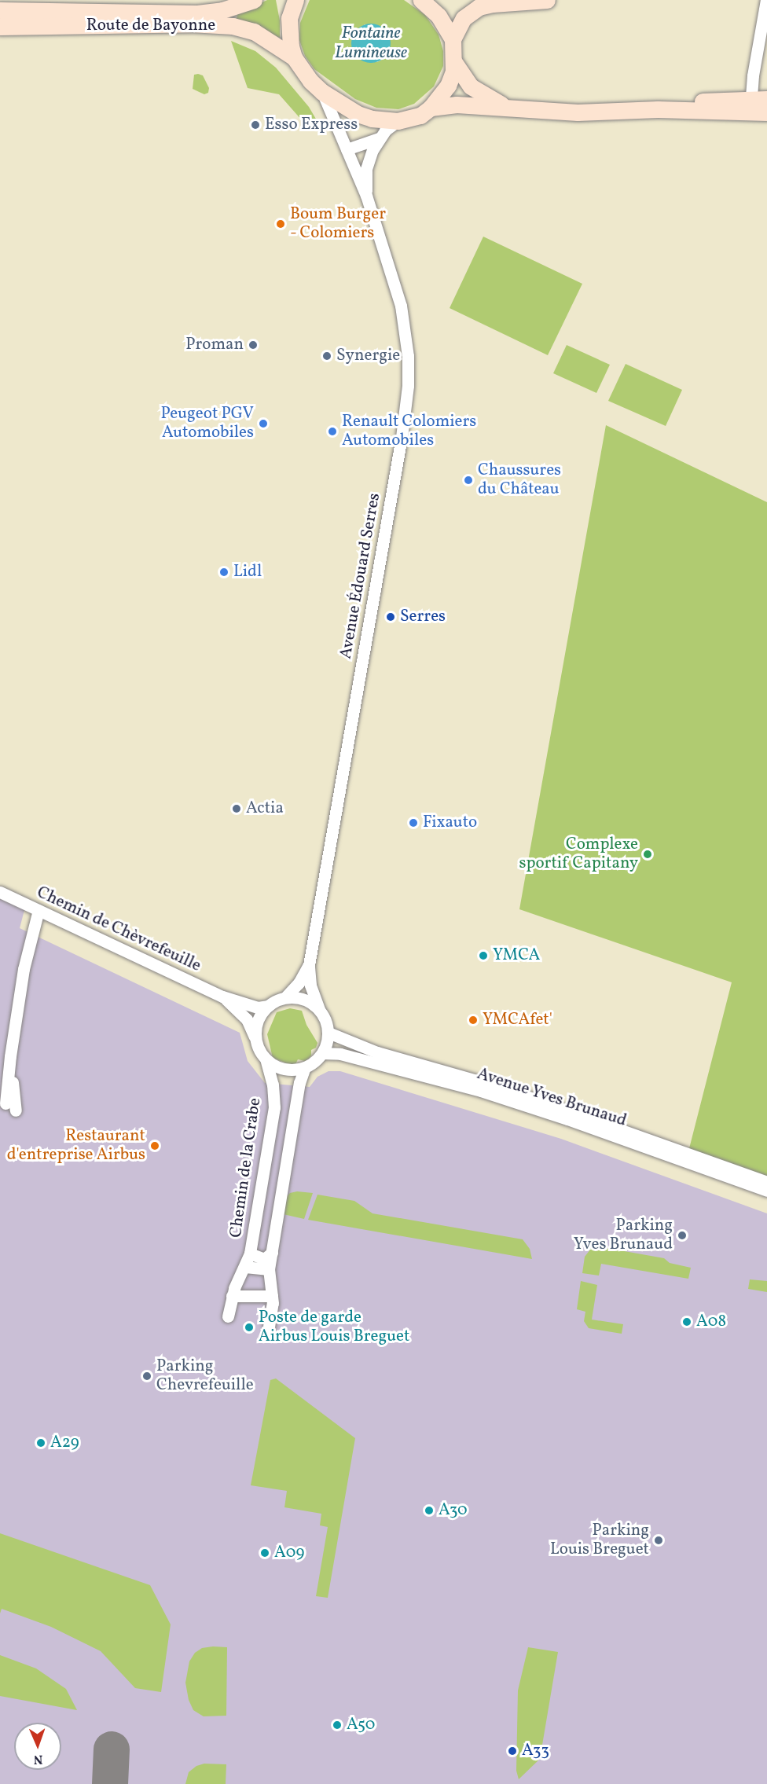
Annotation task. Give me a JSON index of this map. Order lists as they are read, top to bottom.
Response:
{
  "streets": {
    "main road": ["Route de Bayonne"],
    "street": [
      "Avenue Édouard Serres",
      "Chemin de Chèvrefeuille",
      "Avenue Yves Brunaud",
      "Chemin de la Crabe"
    ]
  },
  "crossings": [
    ["Avenue Édouard Serres", "Chemin de Chèvrefeuille"],
    ["Avenue Édouard Serres", "Avenue Yves Brunaud"],
    ["Avenue Édouard Serres", "Chemin de la Crabe"],
    ["Chemin de Chèvrefeuille", "Avenue Yves Brunaud"],
    ["Chemin de Chèvrefeuille", "Chemin de la Crabe"],
    ["Avenue Yves Brunaud", "Chemin de la Crabe"]
  ],
  "water": ["Fontaine Lumineuse"],
  "places": [
    "Esso Express",
    "Boum Burger - Colomiers",
    "Proman",
    "Synergie",
    "Peugeot PGV Automobiles",
    "Renault Colomiers Automobiles",
    "Chaussures du Château",
    "Lidl",
    "Serres",
    "Actia",
    "Fixauto",
    "Complexe sportif Capitany",
    "YMCA",
    "YMCAfet'",
    "Restaurant d'entreprise Airbus",
    "Parking Yves Brunaud",
    "A08",
    "Poste de garde Airbus Louis Breguet",
    "Parking Chevrefeuille",
    "A29",
    "A30",
    "Parking Louis Breguet",
    "A09",
    "A50",
    "A33"
  ],
  "north": "bottom"
}
